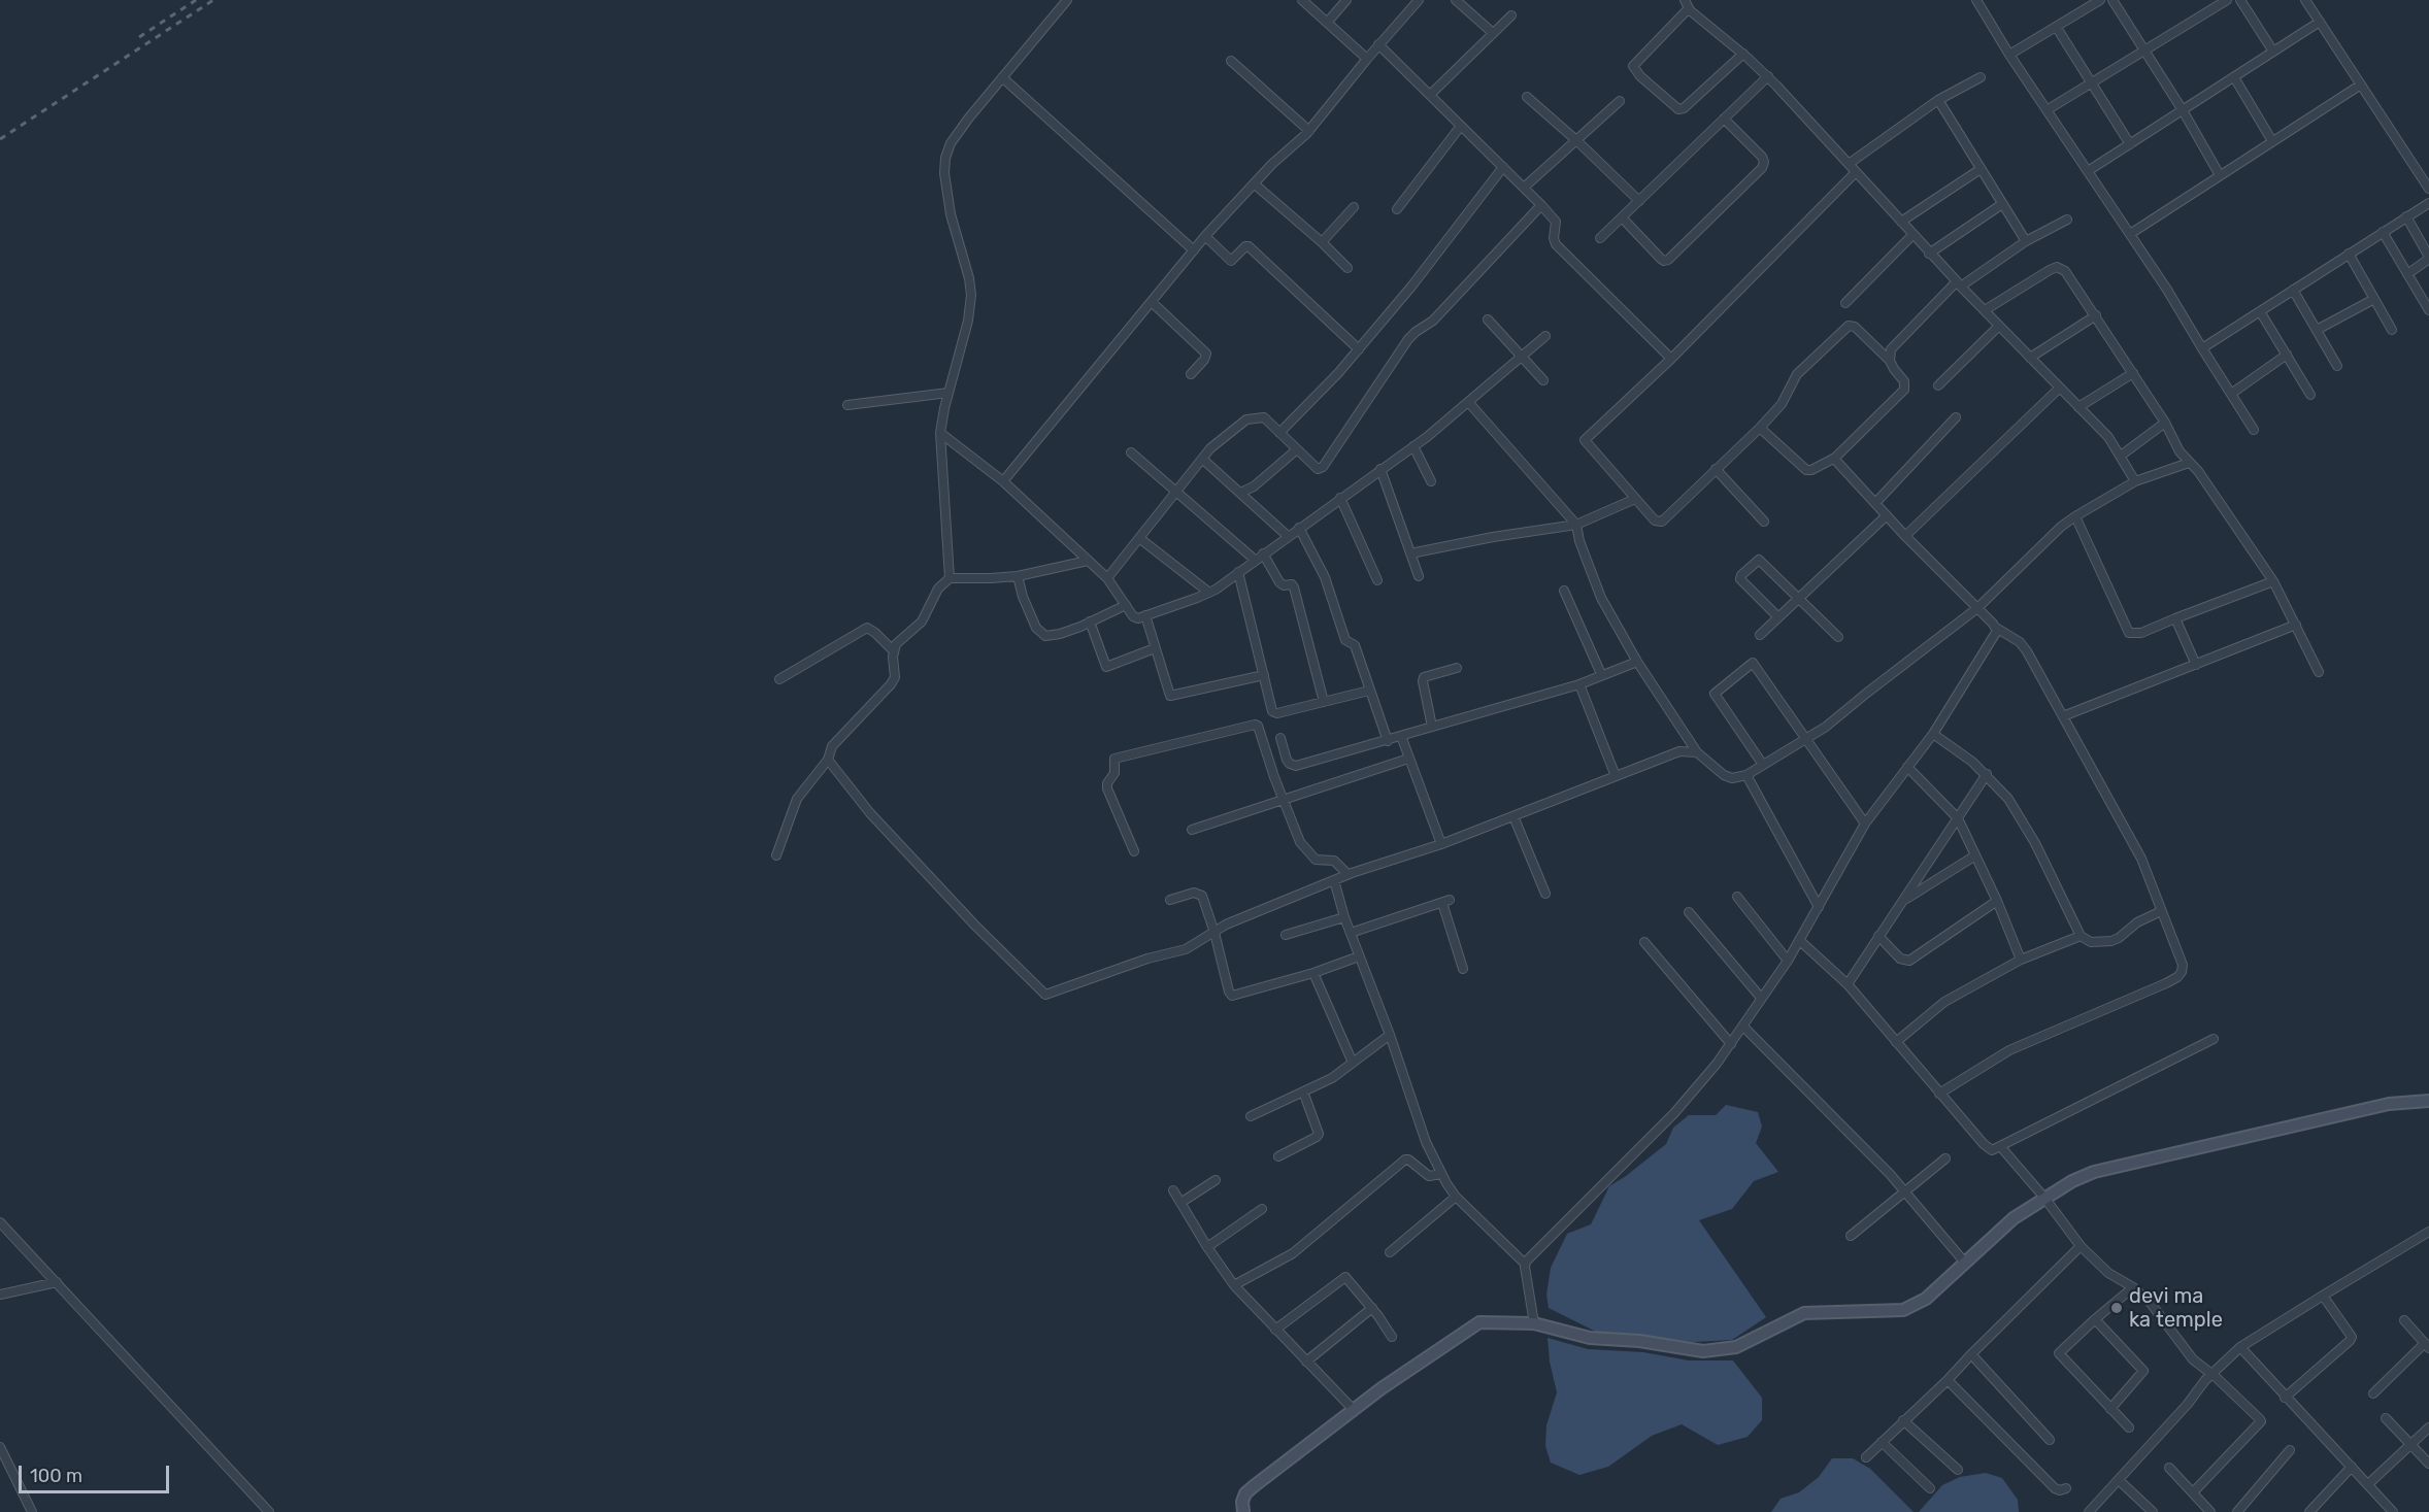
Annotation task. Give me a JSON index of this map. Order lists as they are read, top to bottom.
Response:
{
  "places": ["devi ma ka temple"],
  "scale_bar": "100 m"
}
